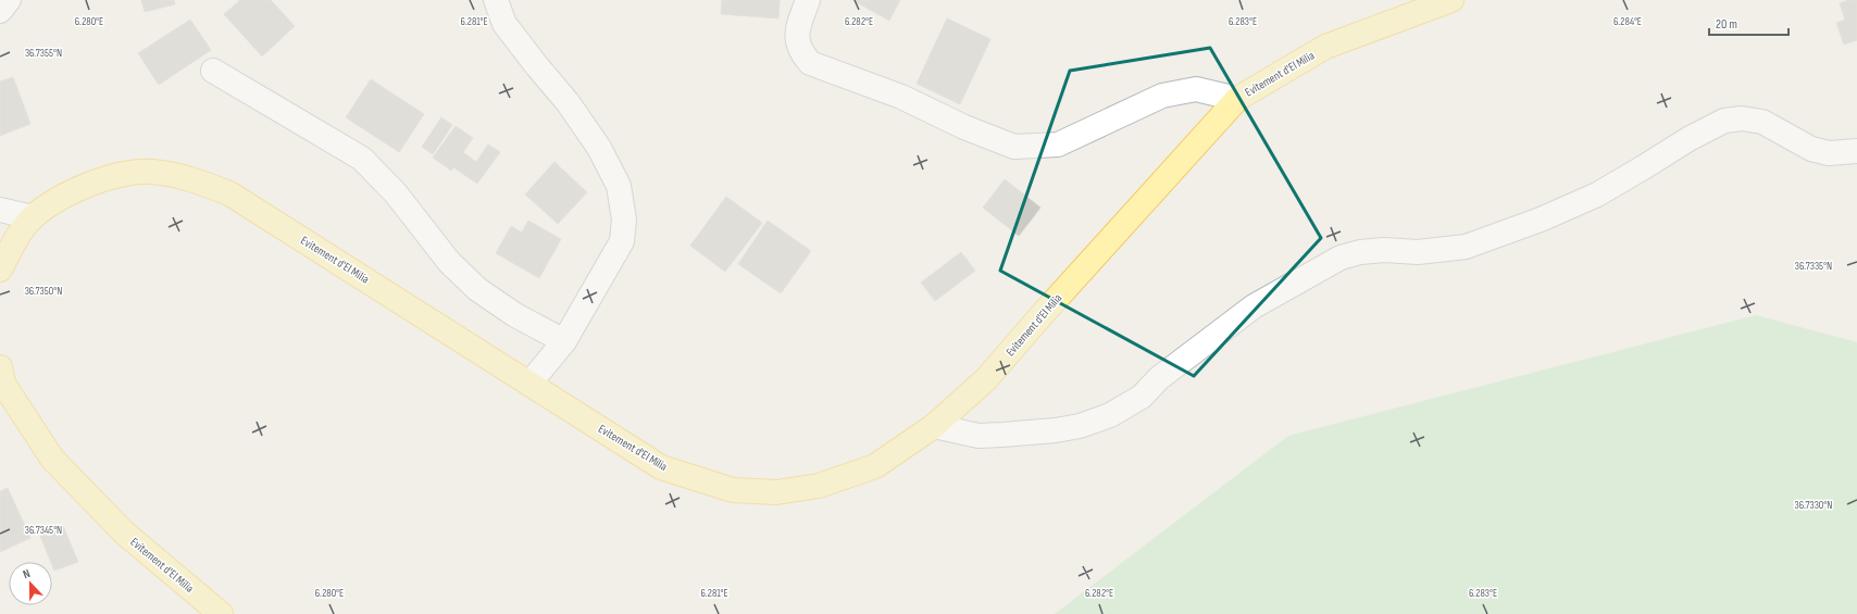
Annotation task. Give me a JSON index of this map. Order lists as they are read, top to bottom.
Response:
{
  "streets": {
    "main road": ["Evitement d'El Milia"]
  },
  "scale_bar": "20 m",
  "north": "top",
  "coordinates": [
    "6.280°E",
    "6.281°E",
    "6.282°E",
    "6.283°E",
    "6.284°E",
    "36.7355°N",
    "36.7335°N",
    "36.7350°N",
    "36.7330°N",
    "36.7345°N"
  ]
}
